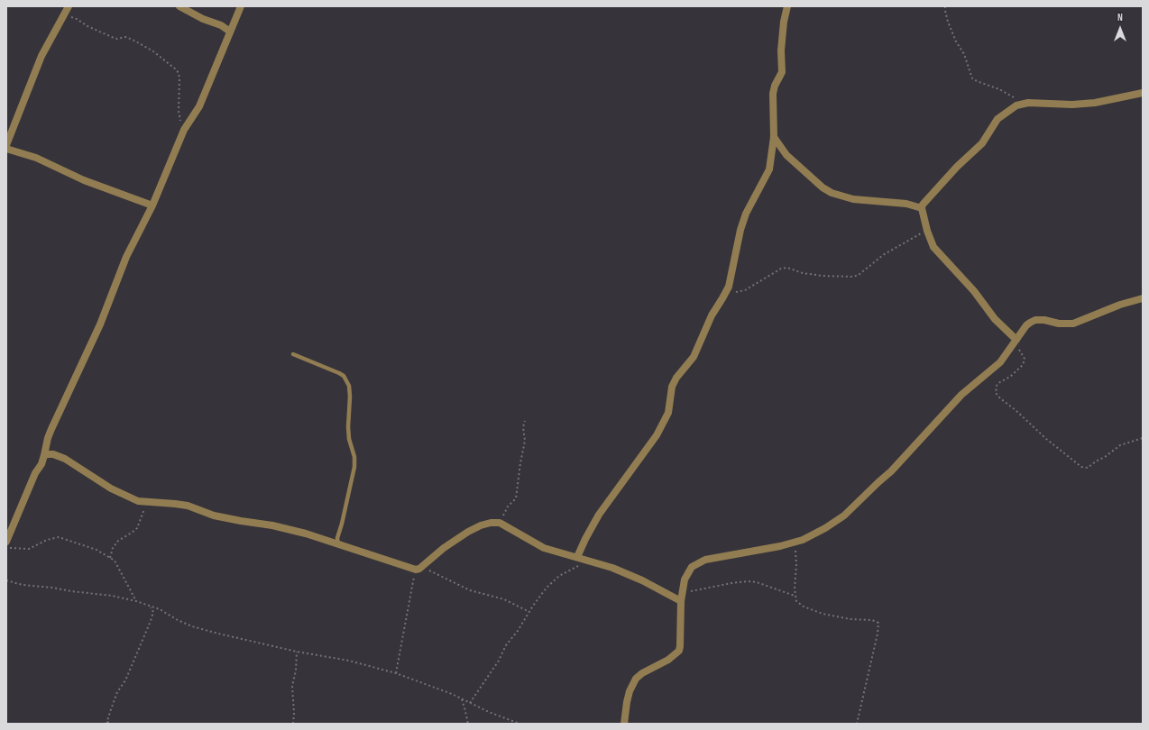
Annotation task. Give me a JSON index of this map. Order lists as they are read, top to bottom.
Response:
{
  "north": "top"
}
